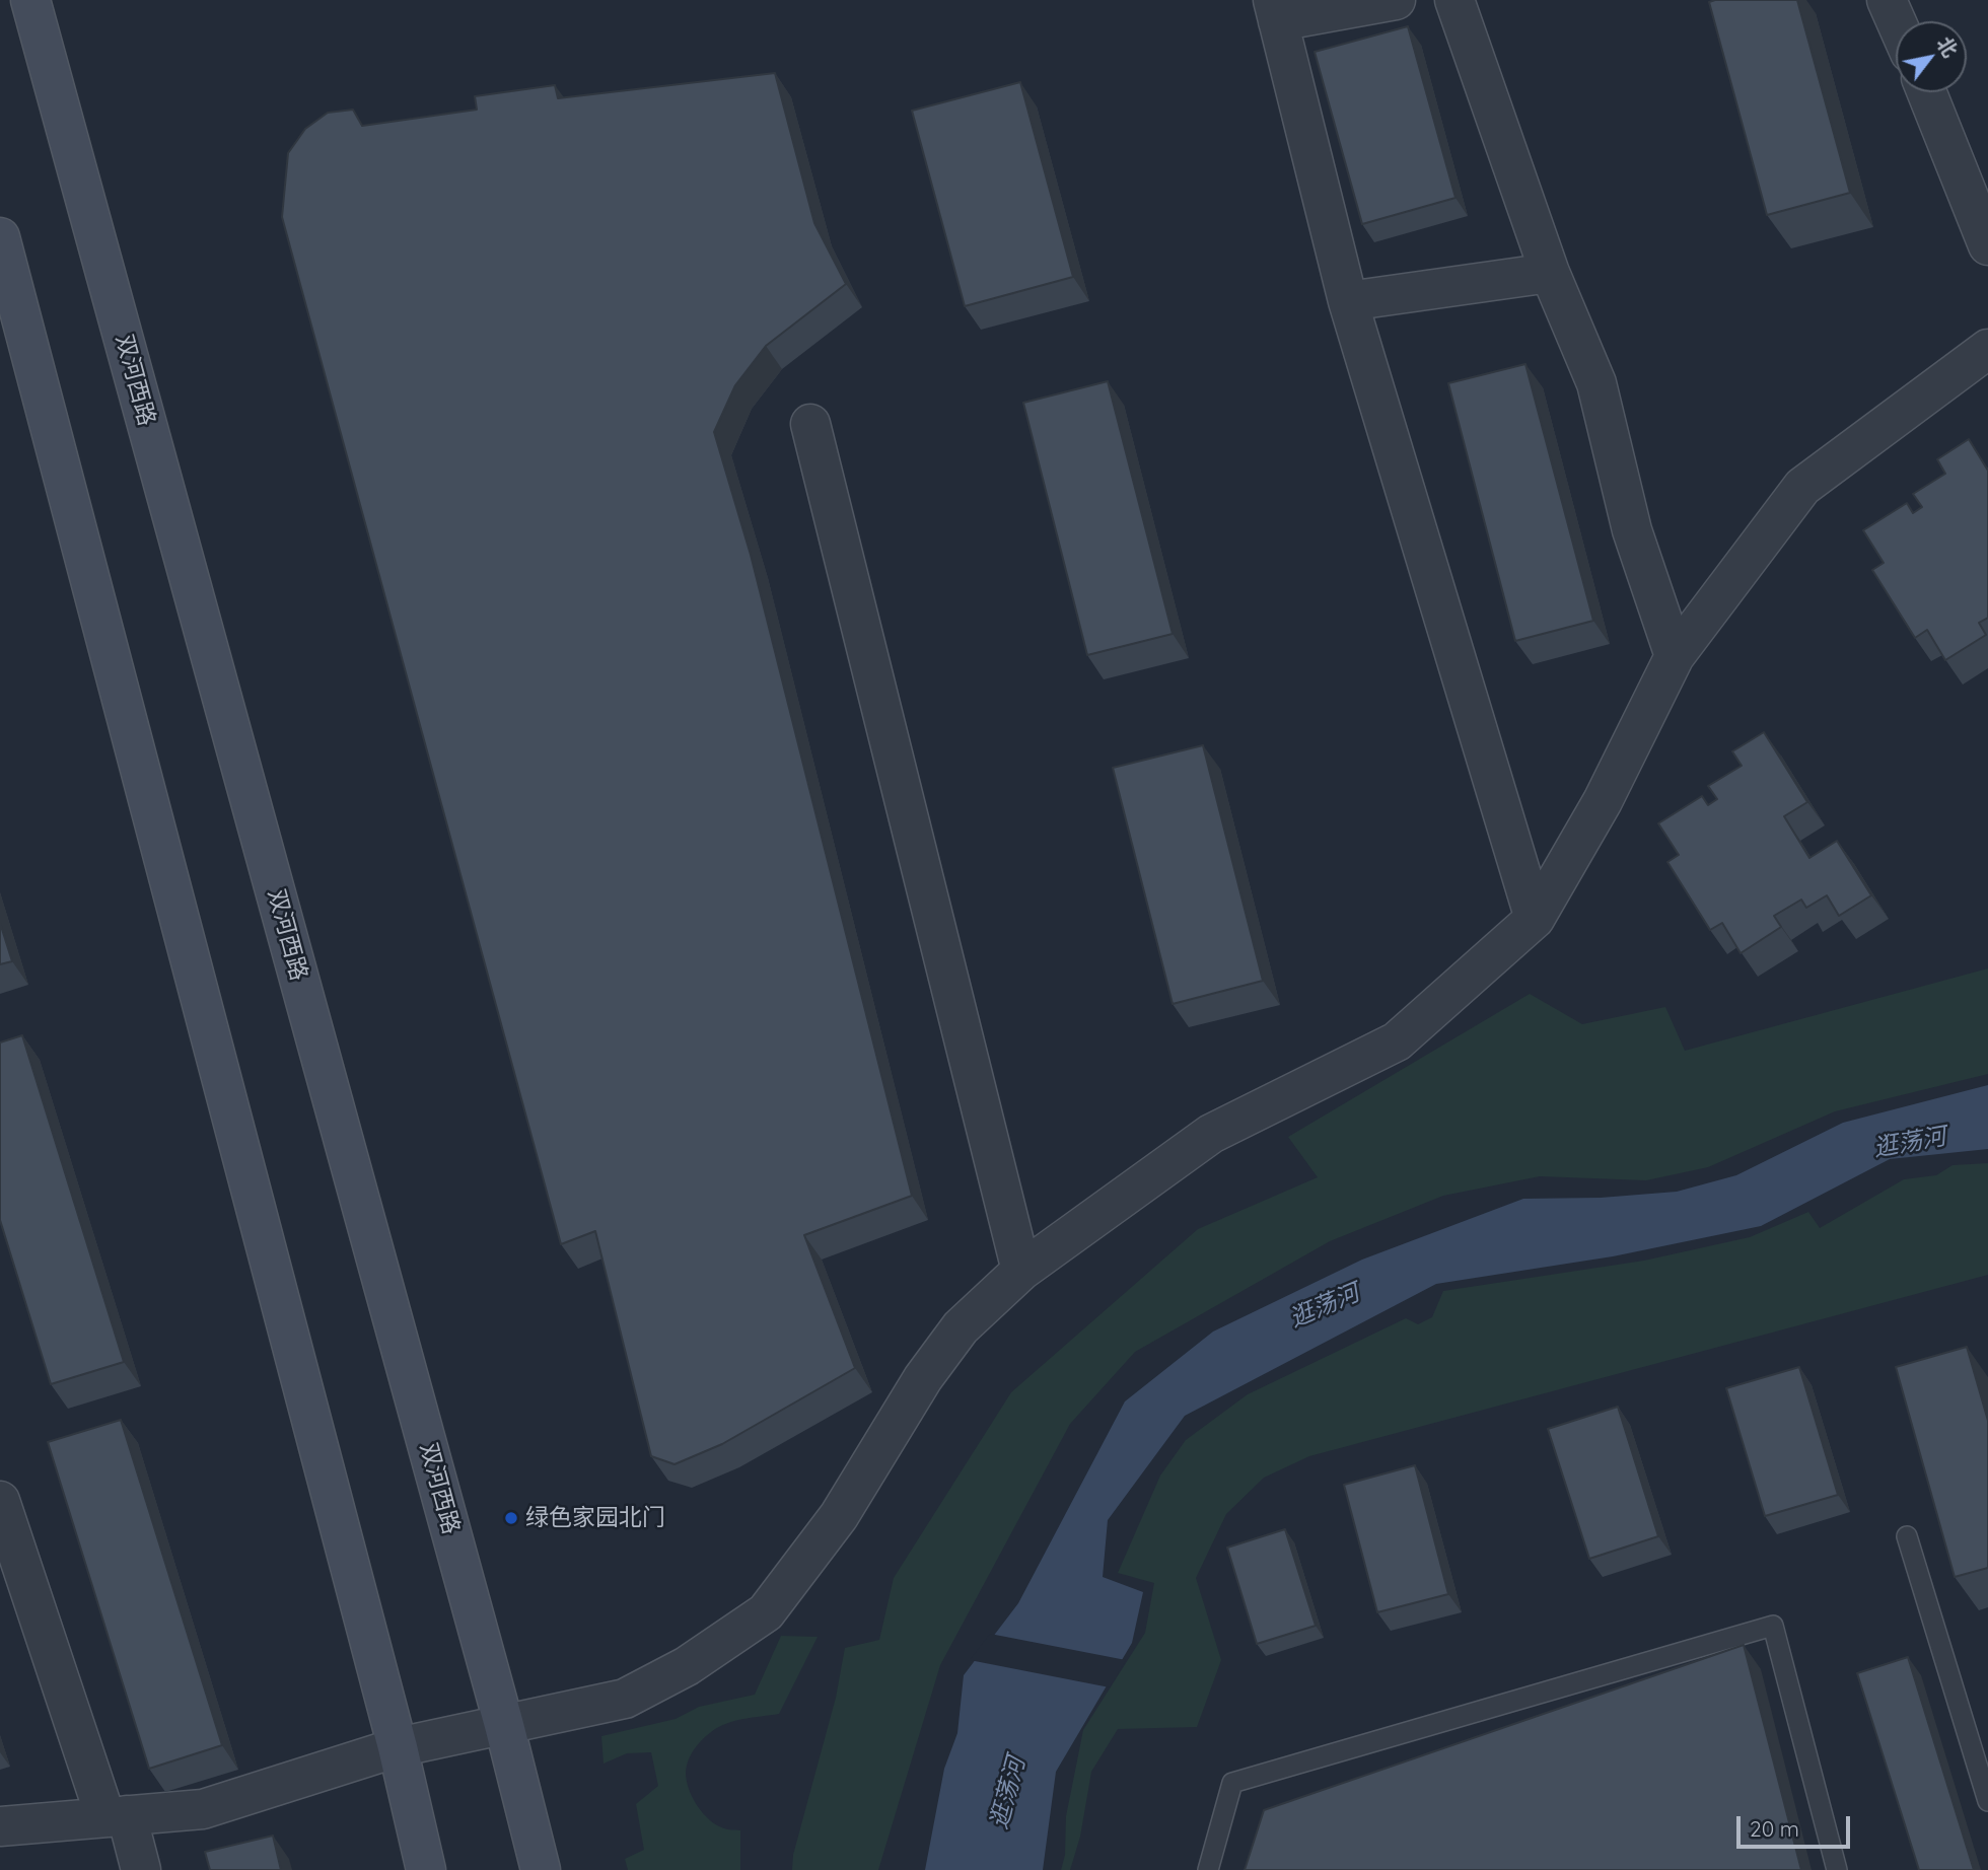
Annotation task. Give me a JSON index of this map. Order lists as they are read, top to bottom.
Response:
{
  "streets": {
    "street": ["双河西路"]
  },
  "water": ["逛荡河"],
  "places": ["绿色家园北门"],
  "scale_bar": "20 m",
  "north": "top right"
}
